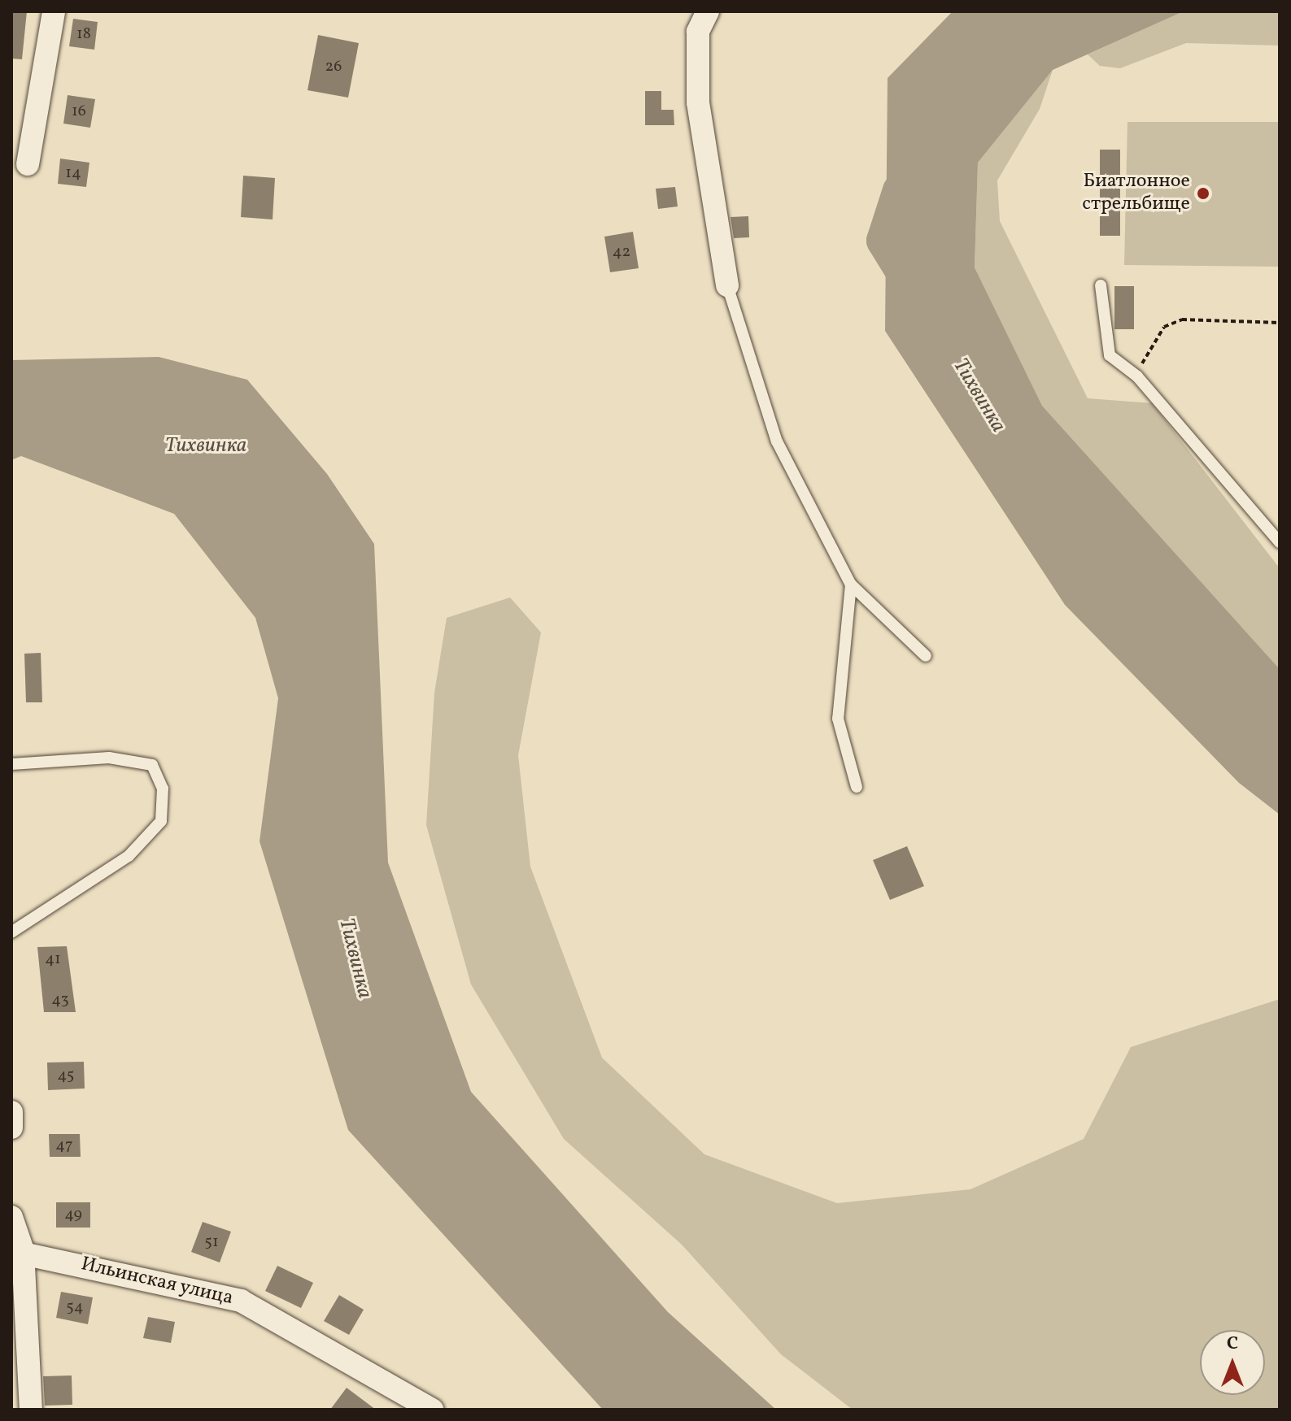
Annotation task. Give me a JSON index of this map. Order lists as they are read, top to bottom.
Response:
{
  "streets": {
    "street": ["Ильинская улица"]
  },
  "water": ["Тихвинка"],
  "places": ["Биатлонное стрельбище"],
  "house_numbers": [
    "18",
    "26",
    "16",
    "14",
    "42",
    "41",
    "43",
    "45",
    "47",
    "49",
    "51",
    "54"
  ],
  "north": "top"
}
